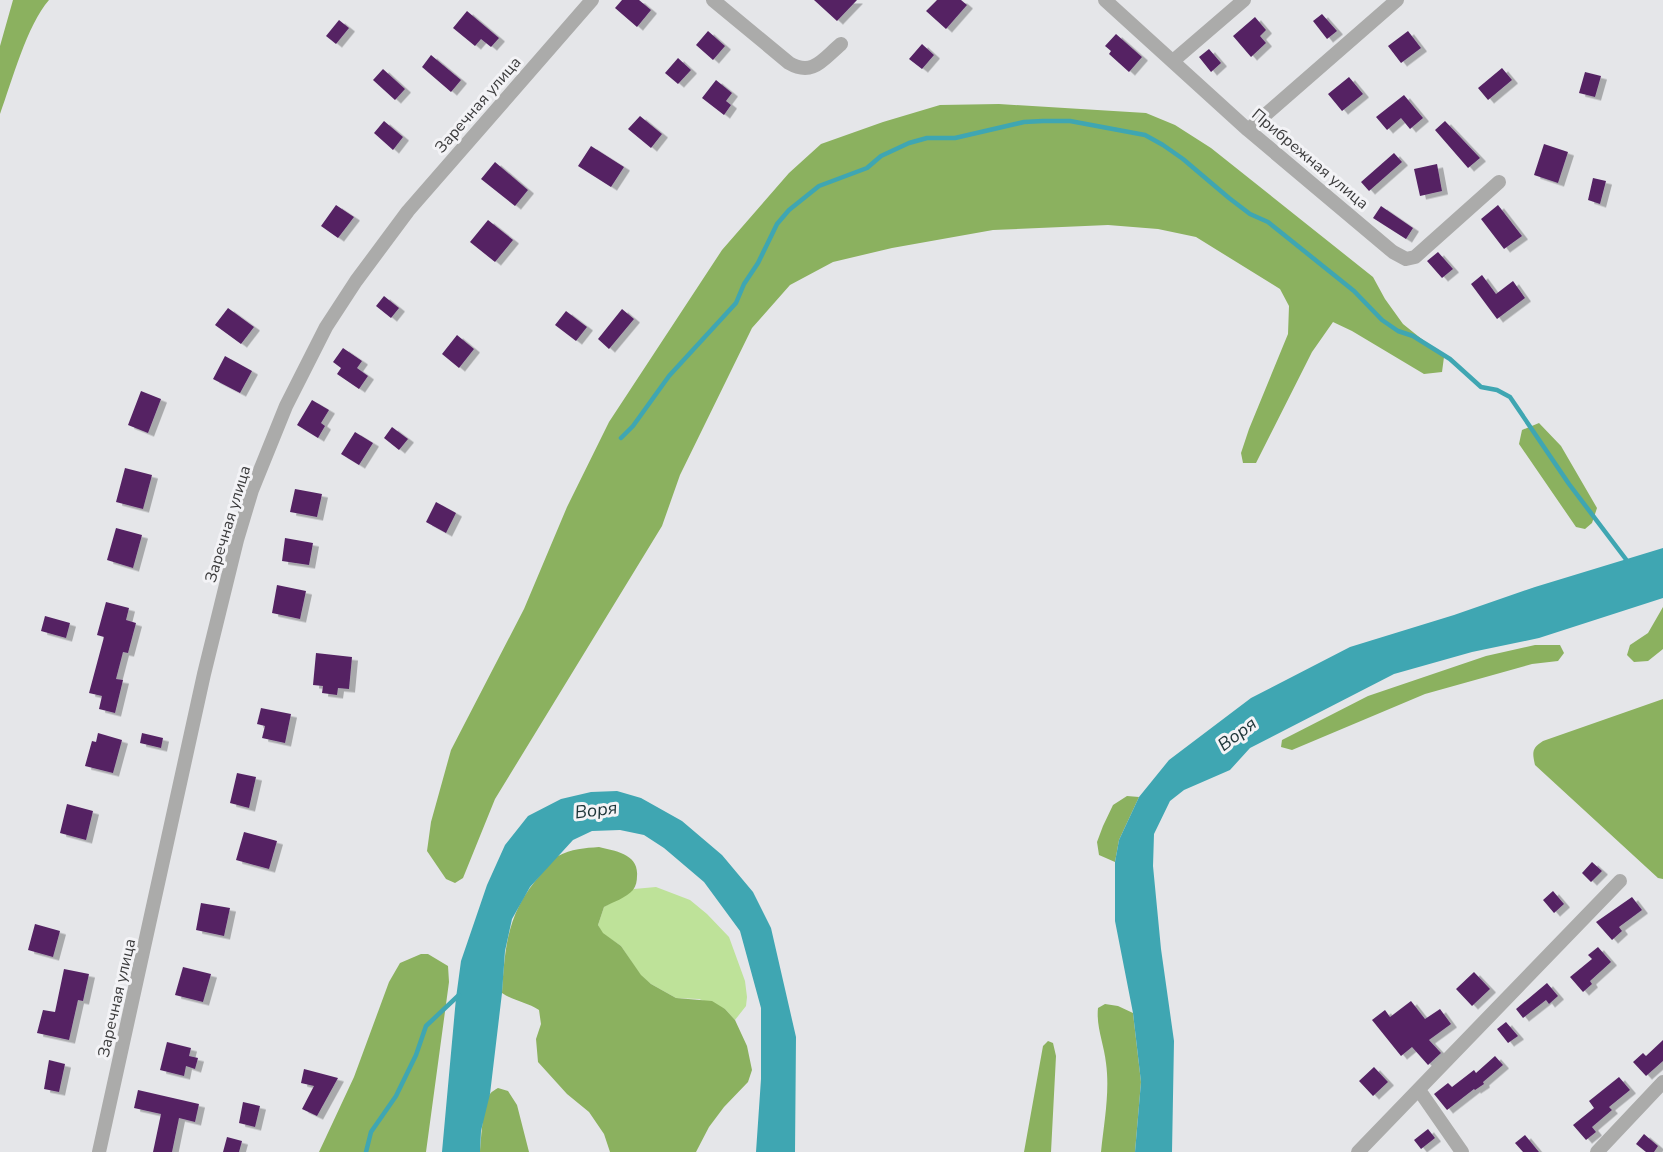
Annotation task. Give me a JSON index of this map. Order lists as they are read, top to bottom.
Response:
{
  "streets": {
    "street": ["Заречная улица", "Прибрежная улица"]
  },
  "water": ["Воря"]
}
